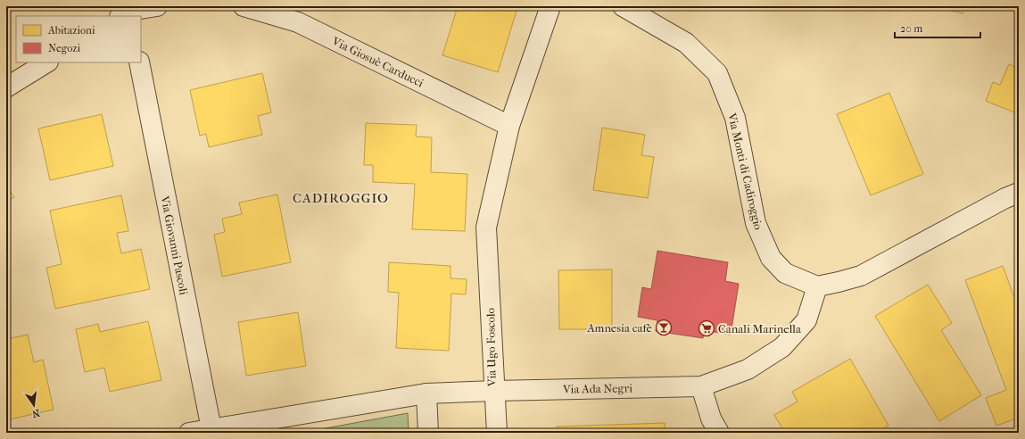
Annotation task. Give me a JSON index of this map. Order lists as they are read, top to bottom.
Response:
{
  "streets": {
    "street": [
      "Via Giosuè Carducci",
      "Via Monti di Cadiroggio",
      "Via Giovanni Pascoli",
      "Via Ugo Foscolo",
      "Via Ada Negri"
    ]
  },
  "crossings": [
    ["Via Giosuè Carducci", "Via Ugo Foscolo"],
    ["Via Monti di Cadiroggio", "Via Ada Negri"],
    ["Via Giovanni Pascoli", "Via Ugo Foscolo"],
    ["Via Ugo Foscolo", "Via Ada Negri"]
  ],
  "districts": ["CADIROGGIO"],
  "places": {
    "bar": ["Amnesia cafè"],
    "supermarket": ["Canali Marinella"]
  },
  "legend": ["Abitazioni", "Negozi"],
  "scale_bar": "20 m",
  "north": "bottom"
}
